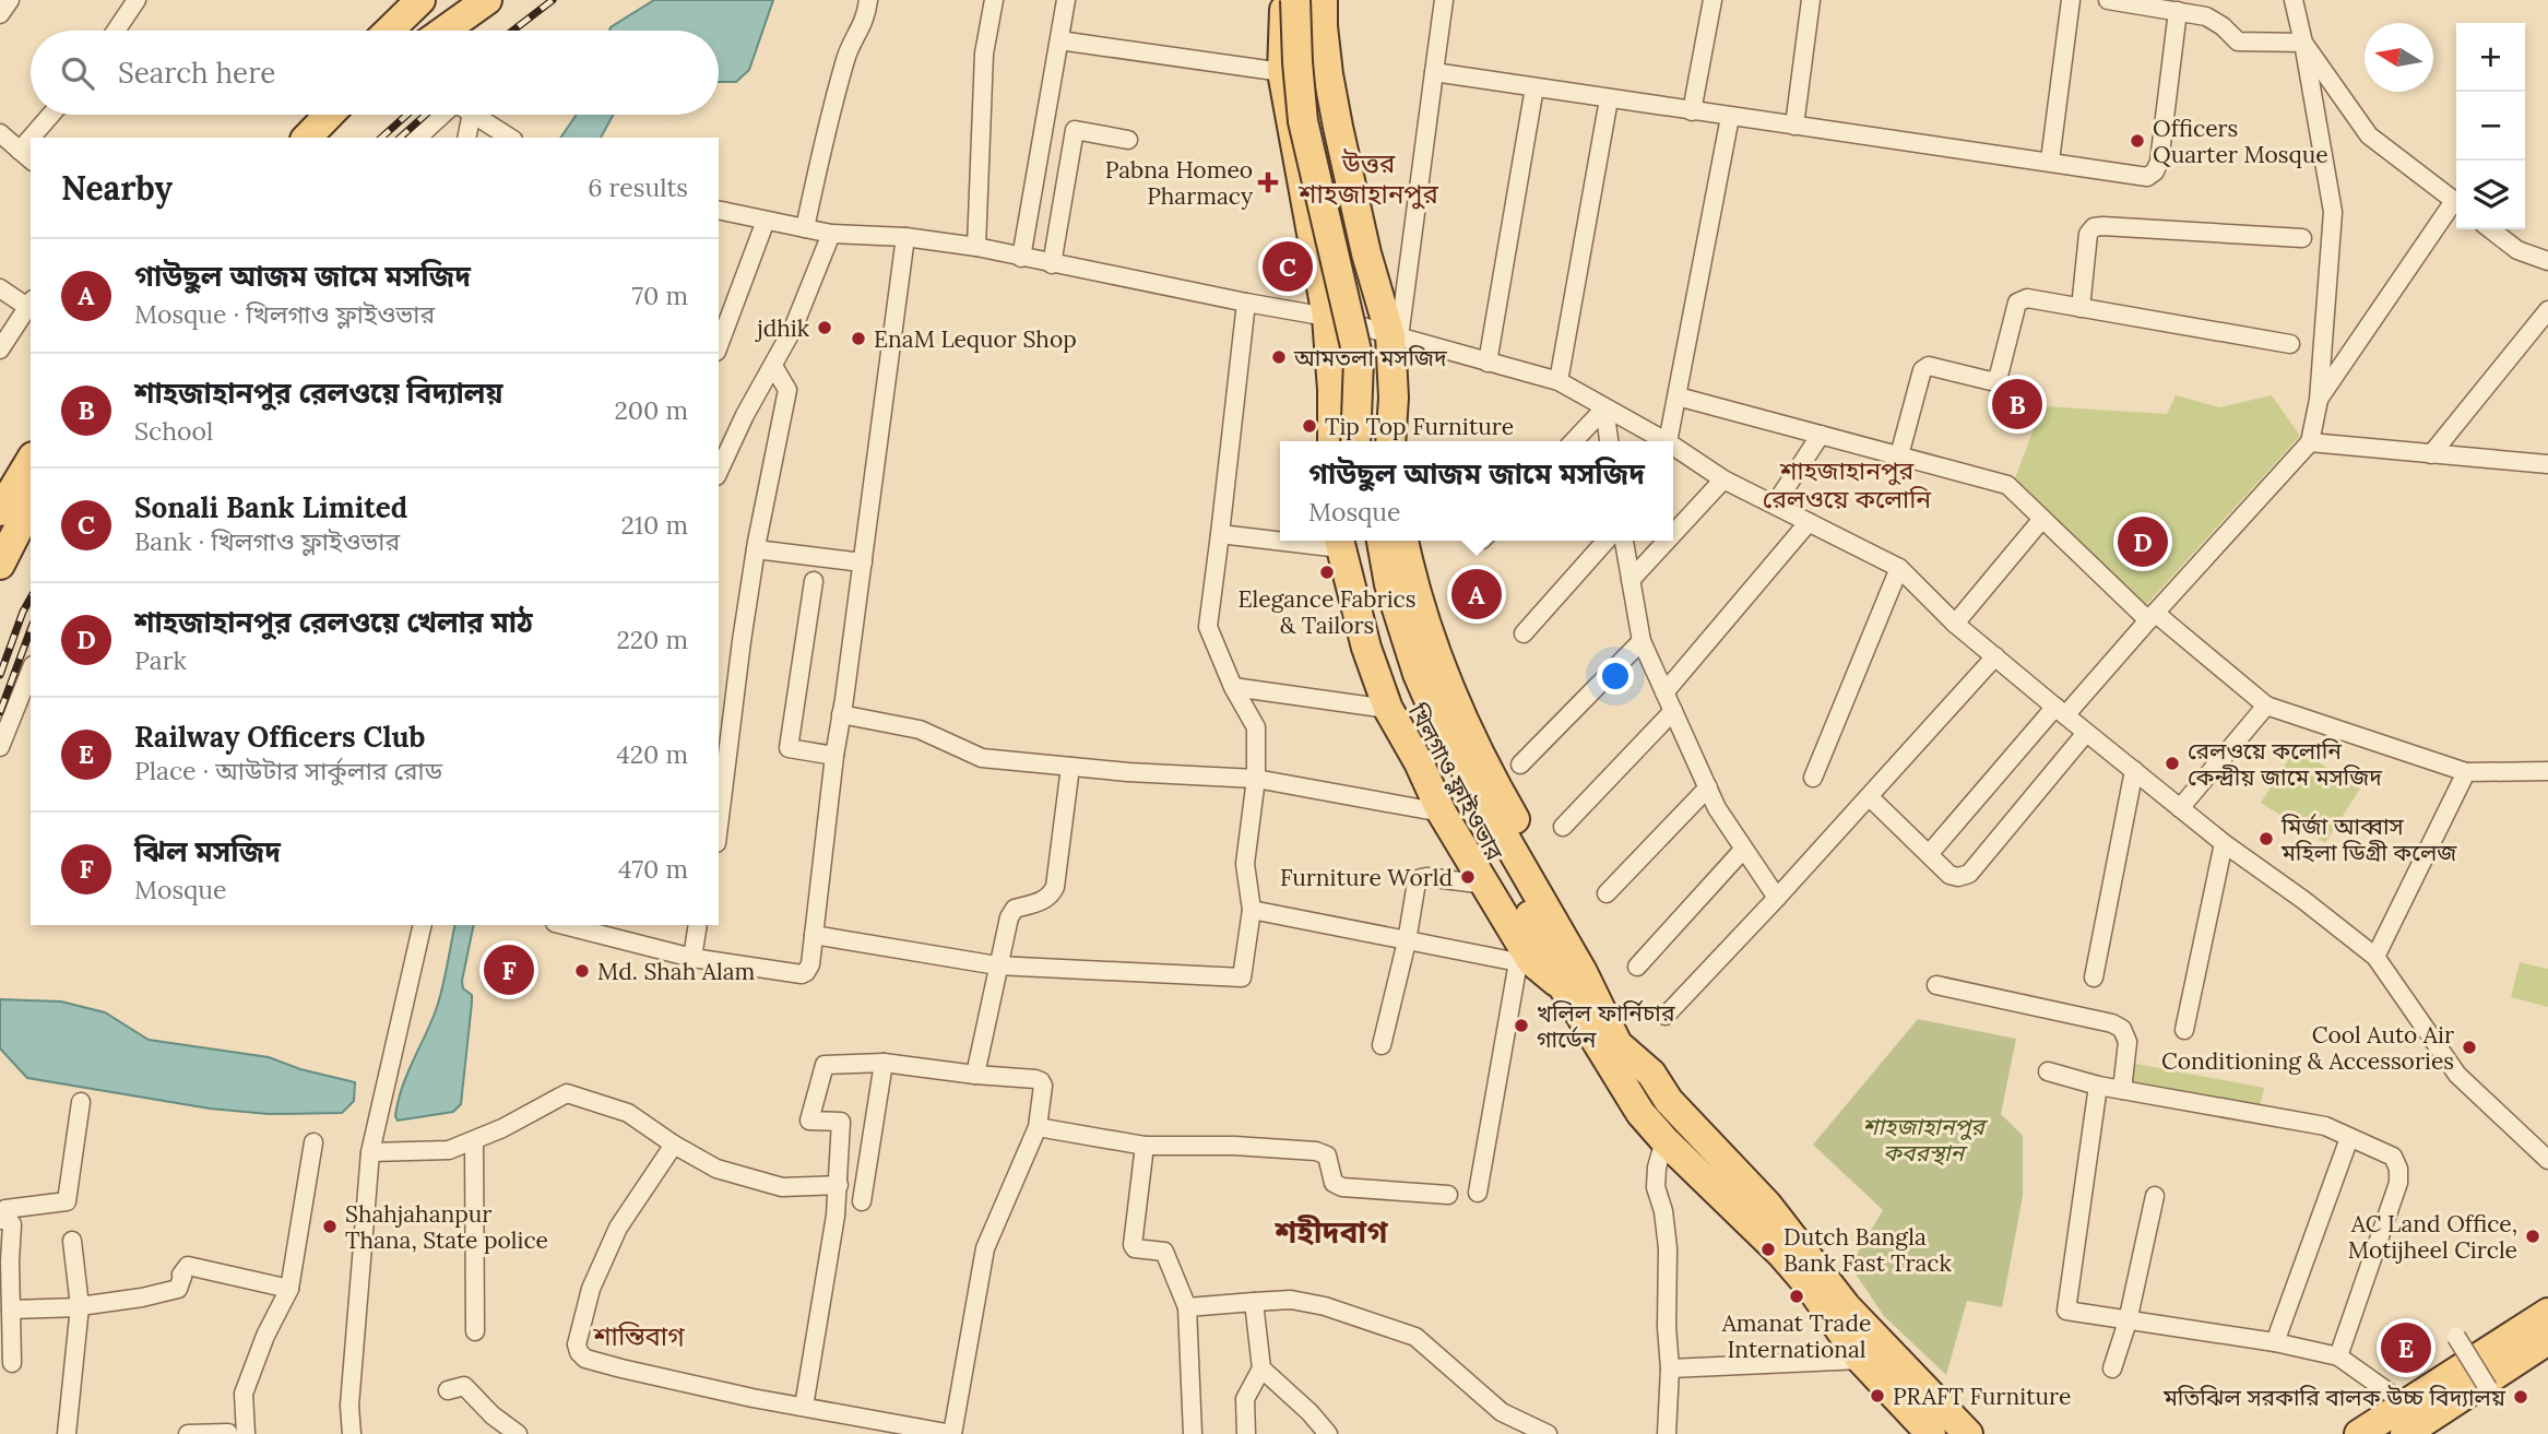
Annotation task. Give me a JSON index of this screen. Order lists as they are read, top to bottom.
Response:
{
  "streets": {
    "main road": ["খিলগাও ফ্লাইওভার"]
  },
  "districts": [
    "উত্তর শাহজাহানপুর",
    "শাহজাহানপুর রেলওয়ে কলোনি",
    "শহীদবাগ",
    "শান্তিবাগ"
  ],
  "parks": ["শাহজাহানপুর কবরস্থান"],
  "places": {
    "other": [
      "Officers Quarter Mosque",
      "jdhik",
      "EnaM Lequor Shop",
      "আমতলা মসজিদ",
      "Tip Top Furniture",
      "Elegance Fabrics & Tailors",
      "রেলওয়ে কলোনি কেন্দ্রীয় জামে মসজিদ",
      "মির্জা আব্বাস মহিলা ডিগ্রী কলেজ",
      "Furniture World",
      "Md. Shah Alam",
      "খলিল ফার্নিচার গার্ডেন",
      "Cool Auto Air Conditioning & Accessories",
      "Shahjahanpur Thana, State police",
      "AC Land Office, Motijheel Circle",
      "Dutch Bangla Bank Fast Track",
      "Amanat Trade International",
      "PRAFT Furniture",
      "মতিঝিল সরকারি বালক উচ্চ বিদ্যালয়"
    ],
    "health": ["Pabna Homeo Pharmacy"]
  },
  "north": "left",
  "page": {
    "map_buttons": ["+", "−"],
    "search": "Search here",
    "heading": ["Nearby", "6 results"],
    "pins": [
      "C",
      "B",
      "D",
      "A",
      "F",
      "E"
    ],
    "list": [
      {
        "mark": "A",
        "name": "গাউছুল আজম জামে মসজিদ",
        "note": "Mosque · খিলগাও ফ্লাইওভার",
        "value": "70 m"
      },
      {
        "mark": "B",
        "name": "শাহজাহানপুর রেলওয়ে বিদ্যালয়",
        "note": "School",
        "value": "200 m"
      },
      {
        "mark": "C",
        "name": "Sonali Bank Limited",
        "note": "Bank · খিলগাও ফ্লাইওভার",
        "value": "210 m"
      },
      {
        "mark": "D",
        "name": "শাহজাহানপুর রেলওয়ে খেলার মাঠ",
        "note": "Park",
        "value": "220 m"
      },
      {
        "mark": "E",
        "name": "Railway Officers Club",
        "note": "Place · আউটার সার্কুলার রোড",
        "value": "420 m"
      },
      {
        "mark": "F",
        "name": "ঝিল মসজিদ",
        "note": "Mosque",
        "value": "470 m"
      }
    ],
    "popup": ["গাউছুল আজম জামে মসজিদ", "Mosque"]
  }
}
